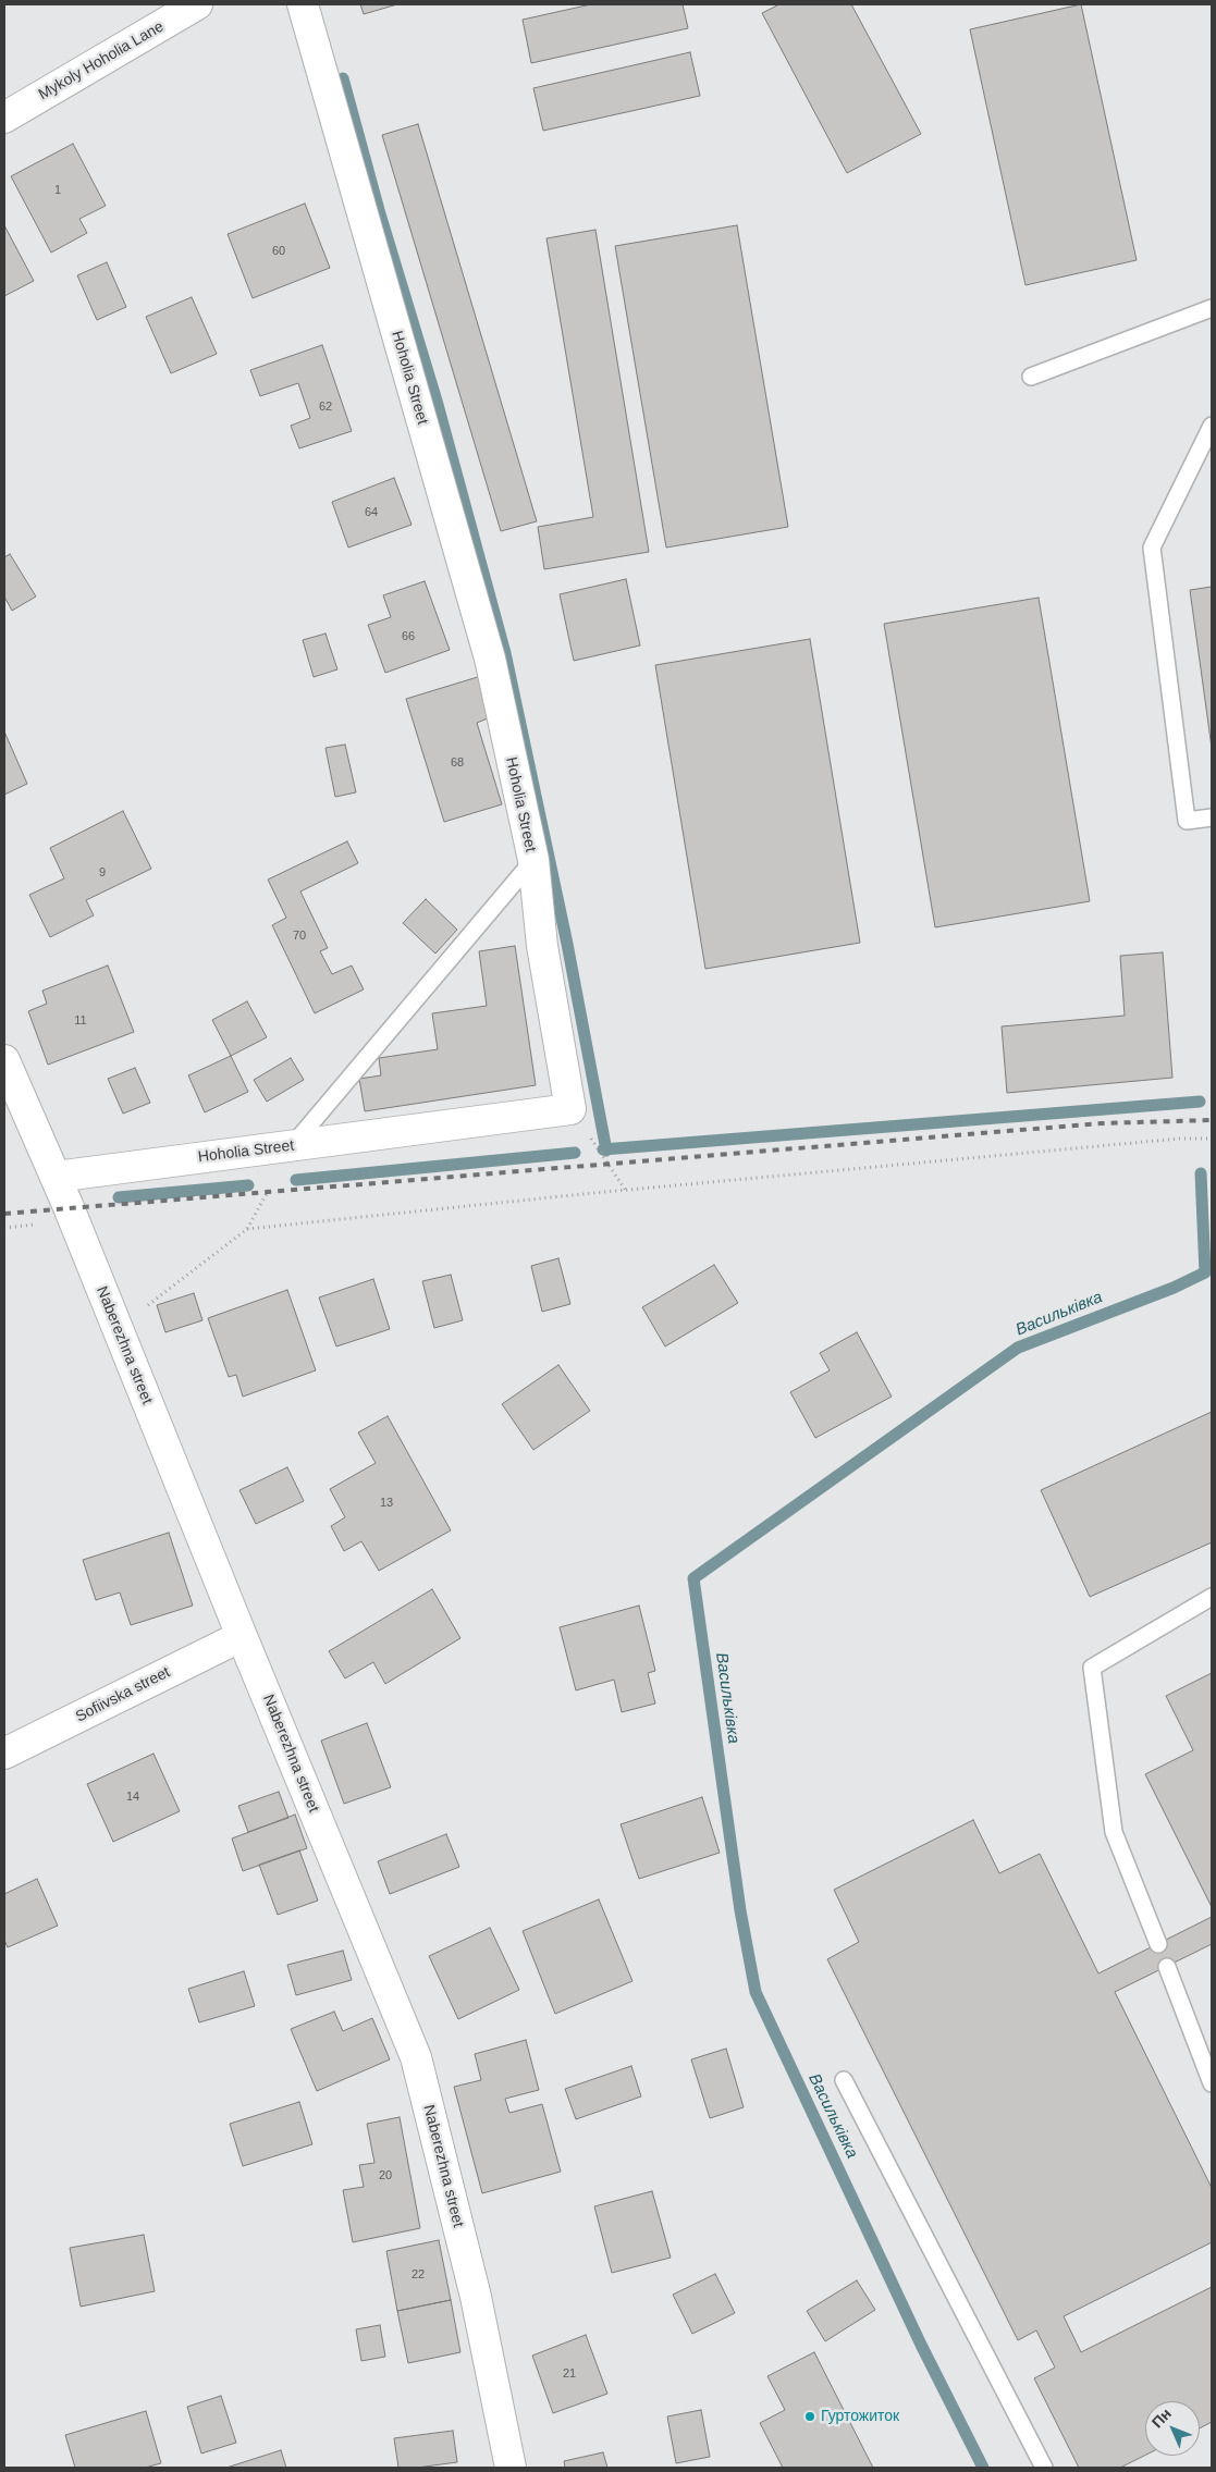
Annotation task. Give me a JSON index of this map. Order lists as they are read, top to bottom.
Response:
{
  "streets": {
    "street": [
      "Mykoly Hoholia Lane",
      "Hoholia Street",
      "Naberezhna street",
      "Sofiivska street"
    ]
  },
  "crossings": [
    ["Hoholia Street", "Naberezhna street"],
    ["Naberezhna street", "Sofiivska street"]
  ],
  "water": ["Васильківка"],
  "places": ["Гуртожиток"],
  "house_numbers": [
    "1",
    "60",
    "62",
    "64",
    "66",
    "68",
    "9",
    "70",
    "11",
    "13",
    "14",
    "20",
    "22",
    "21"
  ],
  "north": "top left"
}
